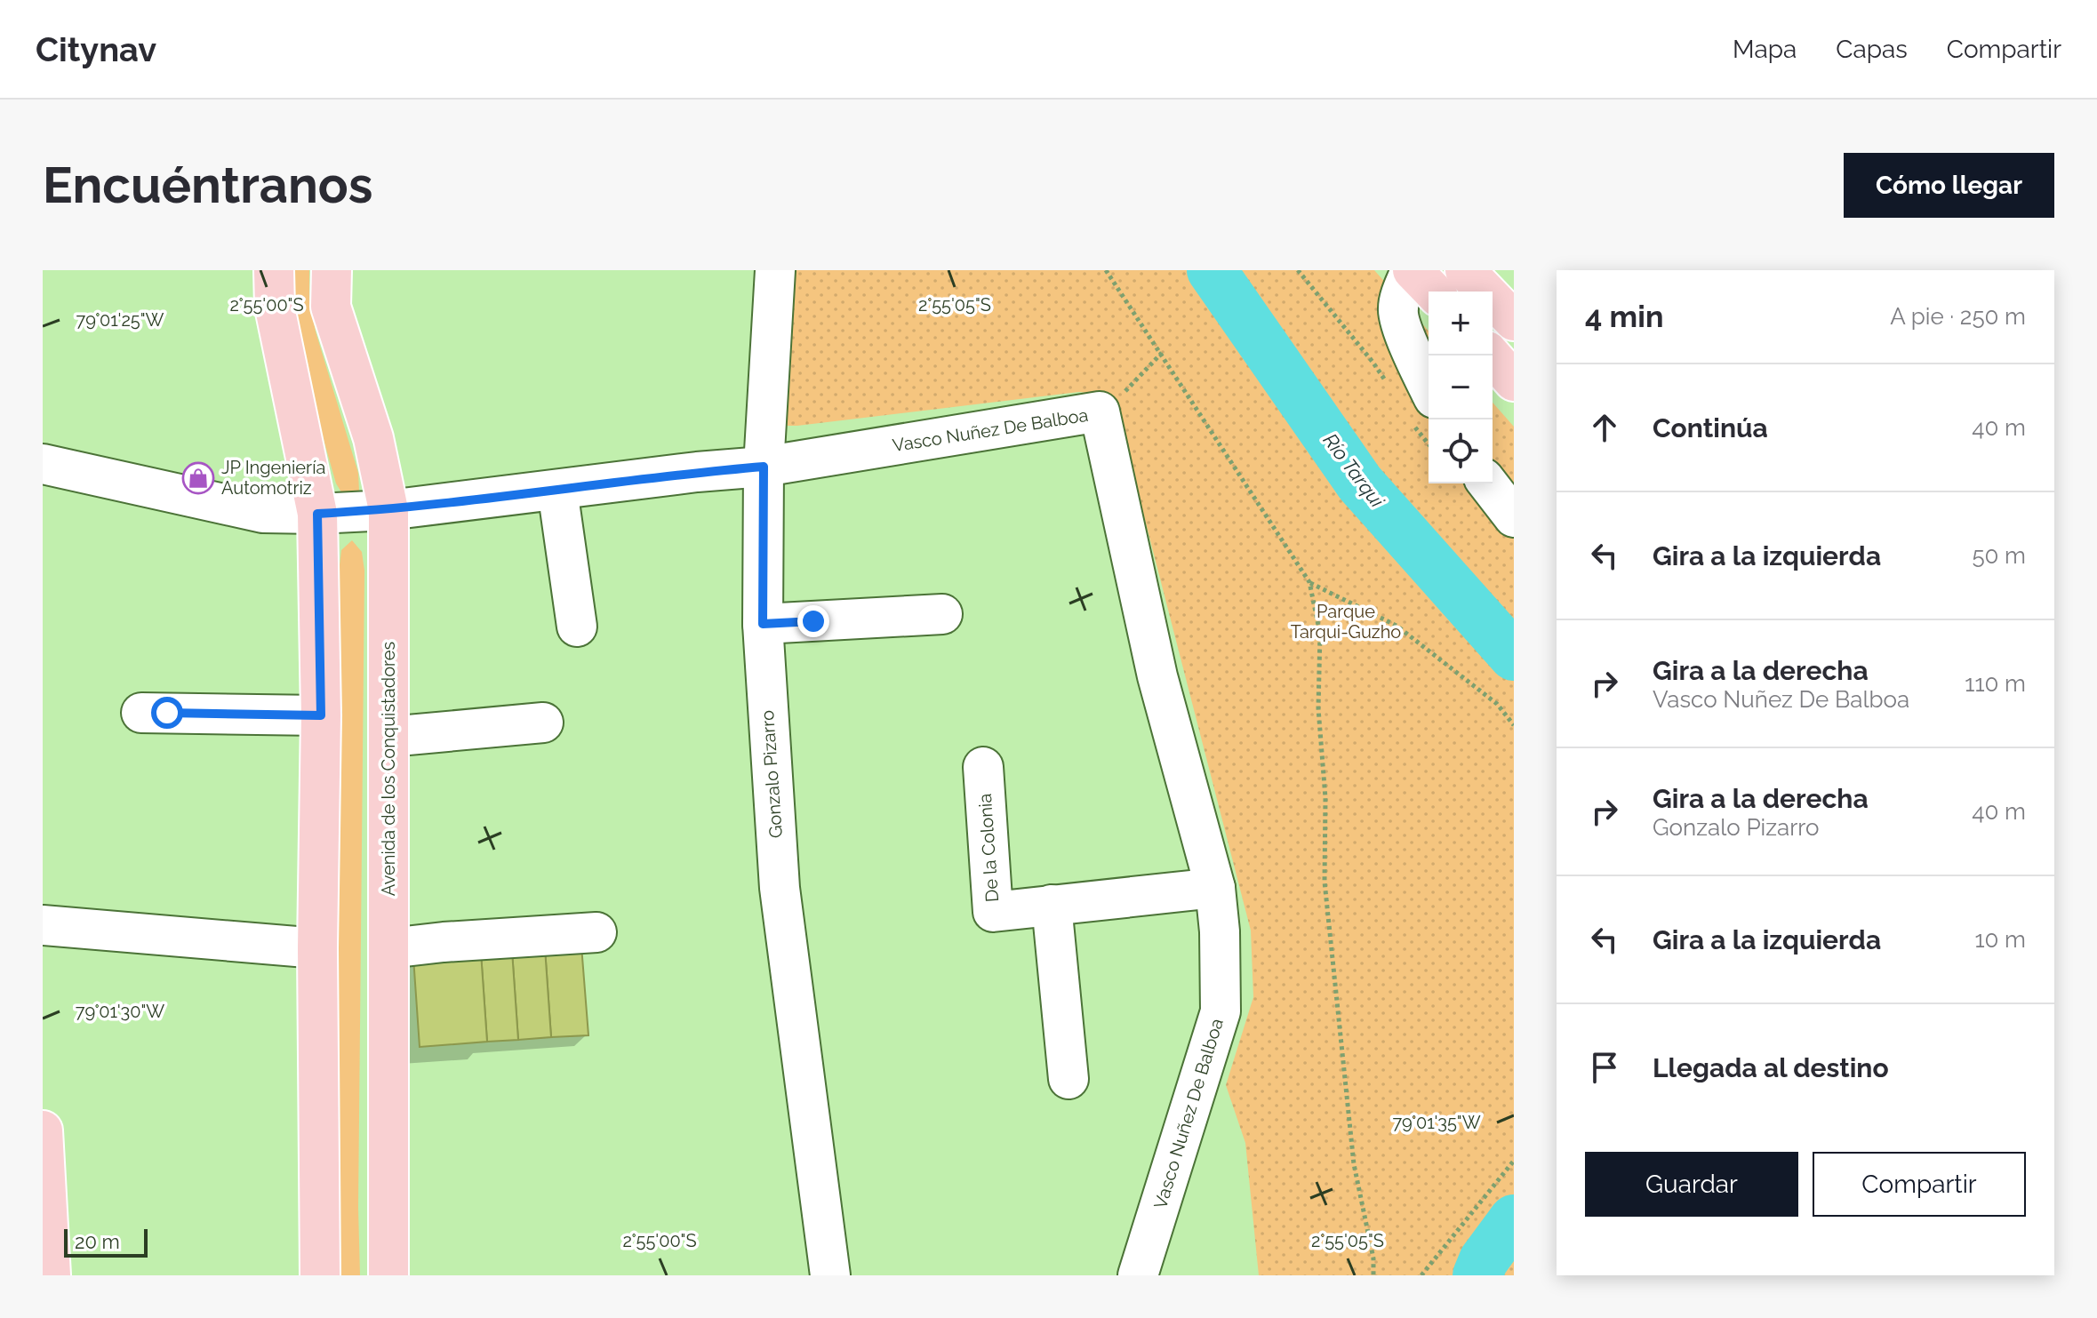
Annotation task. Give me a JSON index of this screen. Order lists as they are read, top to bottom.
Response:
{
  "streets": {
    "main road": ["Avenida de los Conquistadores"],
    "street": ["Vasco Nuñez De Balboa", "Gonzalo Pizarro", "De la Colonia"]
  },
  "crossings": [
    ["Vasco Nuñez De Balboa", "Avenida de los Conquistadores"],
    ["Vasco Nuñez De Balboa", "Gonzalo Pizarro"],
    ["Vasco Nuñez De Balboa", "De la Colonia"]
  ],
  "water": ["Río Tarqui"],
  "parks": ["Parque Tarqui-Guzho"],
  "places": {
    "shop": ["JP Ingeniería Automotriz"]
  },
  "scale_bar": "20 m",
  "page": {
    "header": "Citynav",
    "nav": ["Mapa", "Capas", "Compartir"],
    "buttons": [
      "Cómo llegar",
      ["Guardar", "Compartir"]
    ],
    "title": "Encuéntranos",
    "heading": ["4 min", "A pie · 250 m"],
    "map_buttons": ["+", "−"],
    "list": [
      ["Continúa", "40 m"],
      ["Gira a la izquierda", "50 m"],
      ["Gira a la derecha", "Vasco Nuñez De Balboa", "110 m"],
      ["Gira a la derecha", "Gonzalo Pizarro", "40 m"],
      ["Gira a la izquierda", "10 m"],
      "Llegada al destino"
    ],
    "scale": "20 m"
  },
  "coordinates": [
    "2°55'00\"S",
    "2°55'05\"S",
    "79°01'25\"W",
    "79°01'30\"W",
    "79°01'35\"W"
  ]
}
